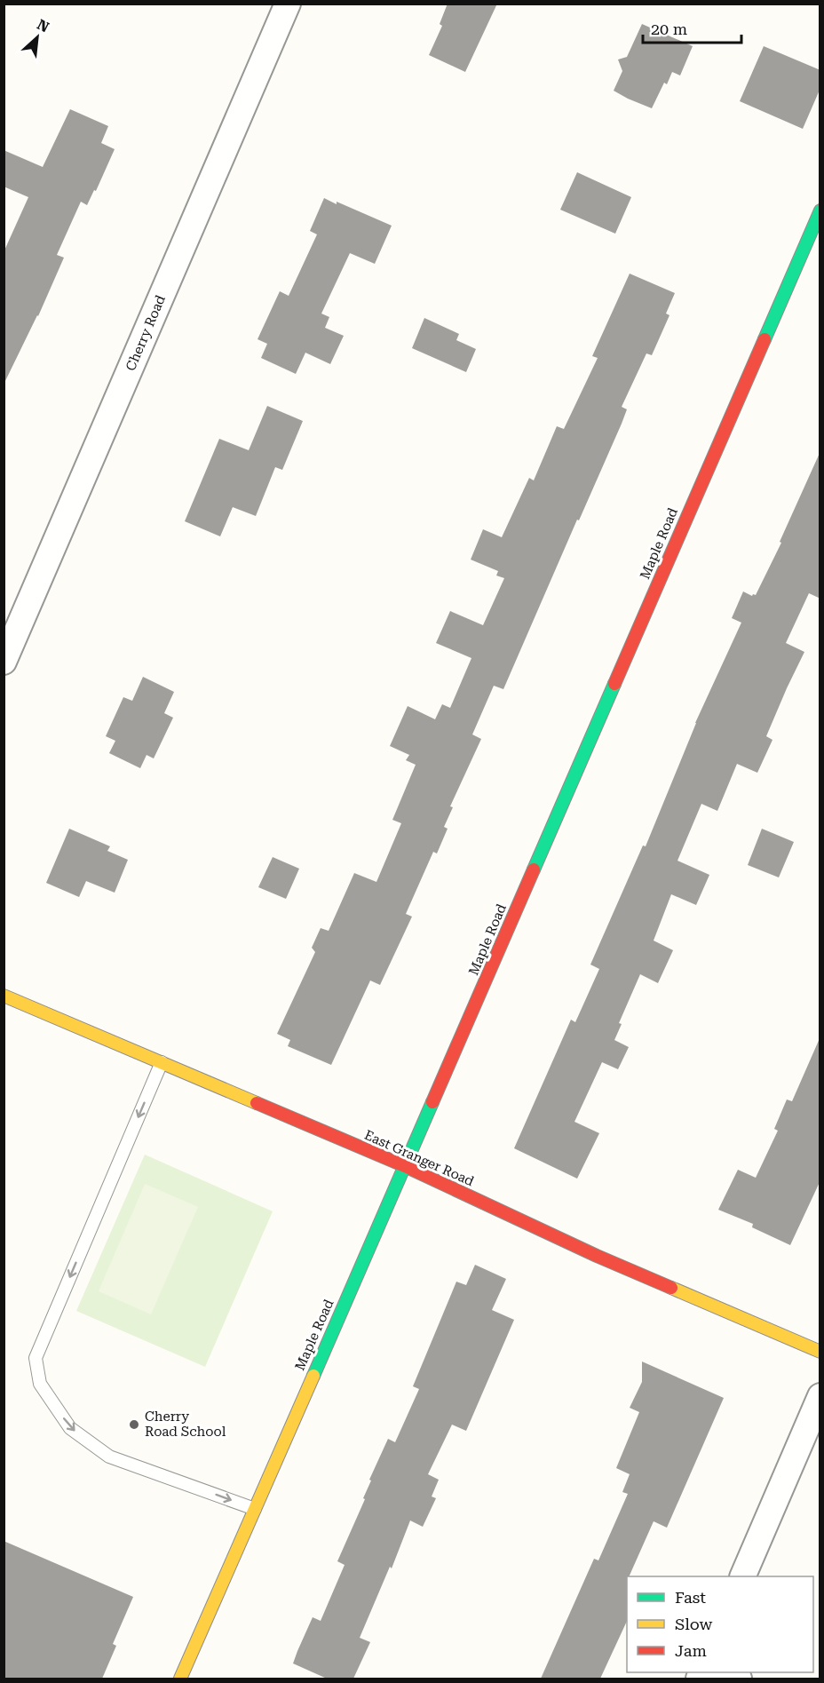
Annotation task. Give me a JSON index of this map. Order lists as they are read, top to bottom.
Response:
{
  "streets": {
    "street": ["Cherry Road", "Maple Road", "East Granger Road"]
  },
  "crossings": [
    ["Maple Road", "East Granger Road"]
  ],
  "places": ["Cherry Road School"],
  "legend": ["Fast", "Slow", "Jam"],
  "scale_bar": "20 m",
  "north": "top right"
}
